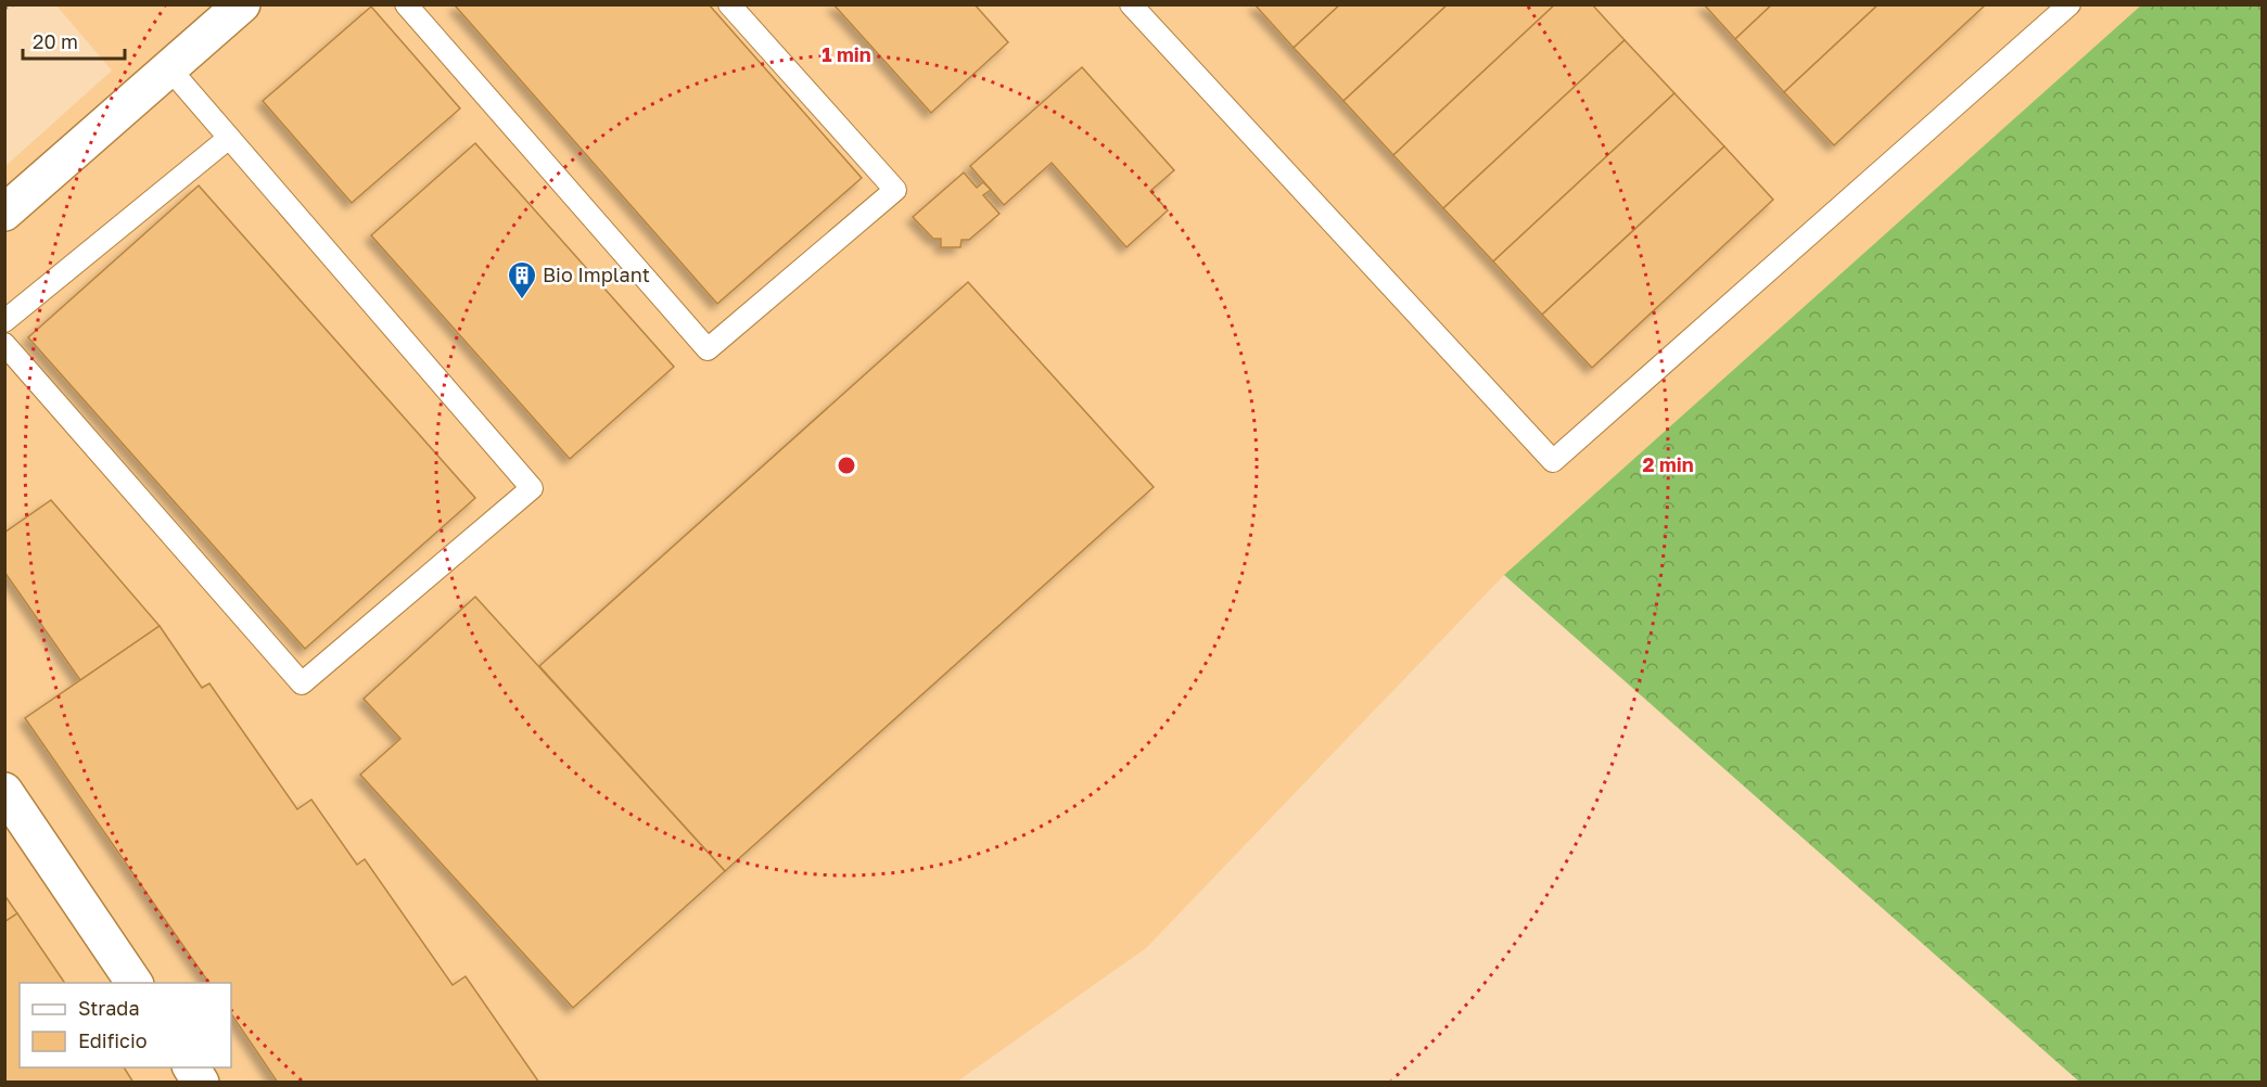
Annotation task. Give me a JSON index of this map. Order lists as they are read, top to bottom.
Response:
{
  "places": {
    "building": ["Bio Implant"]
  },
  "legend": ["Strada", "Edificio"],
  "scale_bar": "20 m",
  "rings": ["1 min", "2 min"]
}
